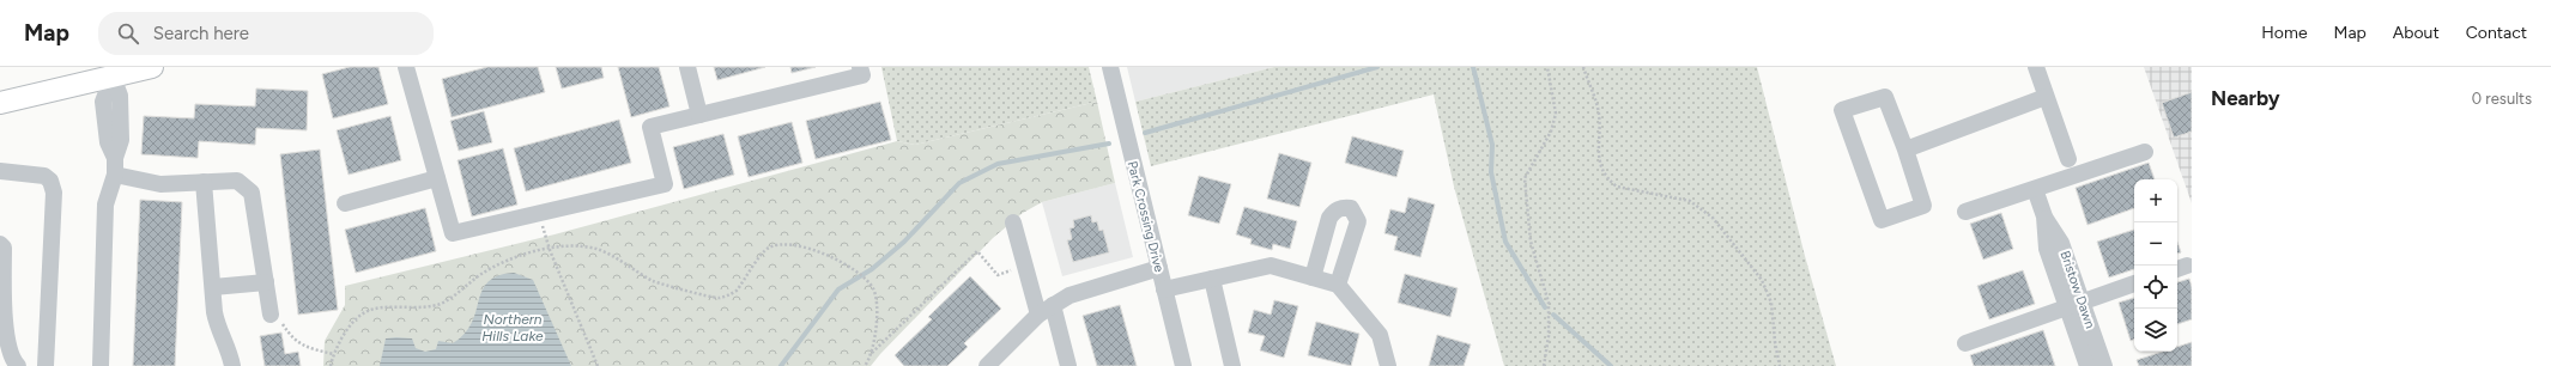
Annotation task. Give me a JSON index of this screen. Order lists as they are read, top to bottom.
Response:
{
  "streets": {
    "street": ["Park Crossing Drive", "Bristow Dawn"]
  },
  "water": ["Northern Hills Lake"],
  "page": {
    "header": "Map",
    "search": "Search here",
    "nav": [
      "Home",
      "Map",
      "About",
      "Contact"
    ],
    "heading": ["Nearby", "0 results"],
    "map_buttons": ["+", "−"]
  }
}
